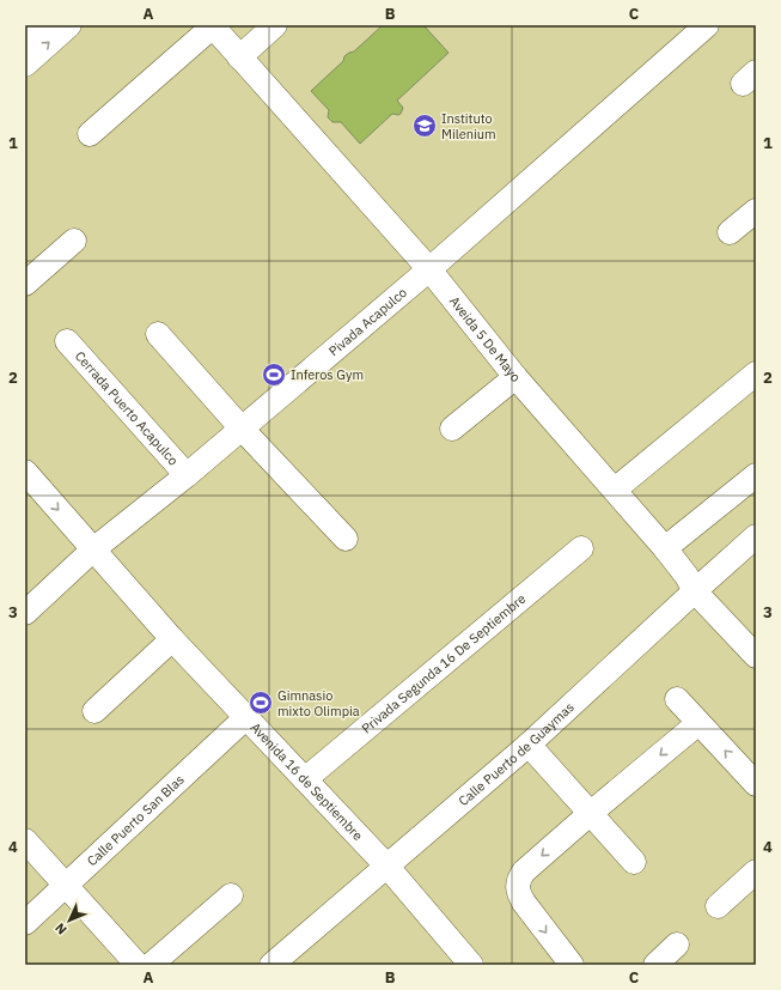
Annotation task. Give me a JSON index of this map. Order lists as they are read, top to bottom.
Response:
{
  "streets": {
    "street": [
      "Pivada Acapulco",
      "Aveida 5 De Mayo",
      "Cerrada Puerto Acapulco",
      "Privada Segunda 16 De Septiembre",
      "Calle Puerto de Guaymas",
      "Avenida 16 de Septiembre",
      "Calle Puerto San Blas"
    ]
  },
  "crossings": [
    ["Pivada Acapulco", "Aveida 5 De Mayo"],
    ["Pivada Acapulco", "Cerrada Puerto Acapulco"],
    ["Pivada Acapulco", "Avenida 16 de Septiembre"],
    ["Aveida 5 De Mayo", "Calle Puerto de Guaymas"],
    ["Privada Segunda 16 De Septiembre", "Avenida 16 de Septiembre"],
    ["Calle Puerto de Guaymas", "Avenida 16 de Septiembre"],
    ["Avenida 16 de Septiembre", "Calle Puerto San Blas"]
  ],
  "places": {
    "school or university": ["Instituto Milenium"],
    "sports": ["Inferos Gym", "Gimnasio mixto Olimpia"]
  },
  "north": "bottom left",
  "grid": {
    "columns": ["A", "B", "C"],
    "rows": [
      "1",
      "2",
      "3",
      "4"
    ]
  }
}
